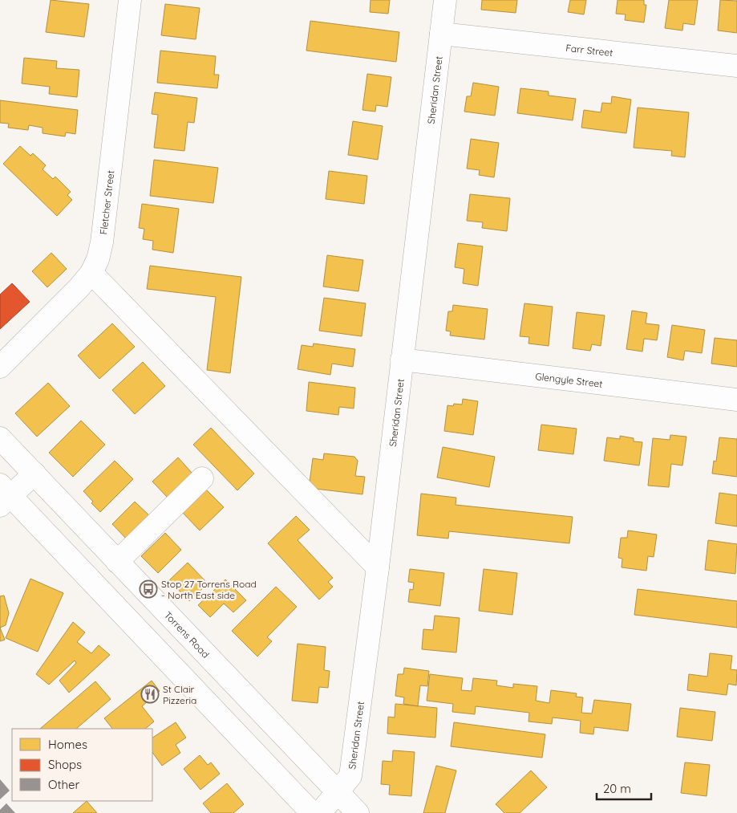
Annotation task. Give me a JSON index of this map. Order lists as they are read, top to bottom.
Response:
{
  "streets": {
    "street": [
      "Farr Street",
      "Sheridan Street",
      "Fletcher Street",
      "Glengyle Street",
      "Torrens Road"
    ]
  },
  "crossings": [
    ["Farr Street", "Sheridan Street"],
    ["Sheridan Street", "Glengyle Street"],
    ["Sheridan Street", "Torrens Road"]
  ],
  "places": {
    "bus stop": ["Stop 27 Torrens Road - North East side"],
    "restaurant": ["St Clair Pizzeria"]
  },
  "legend": ["Homes", "Shops", "Other"],
  "scale_bar": "20 m"
}
